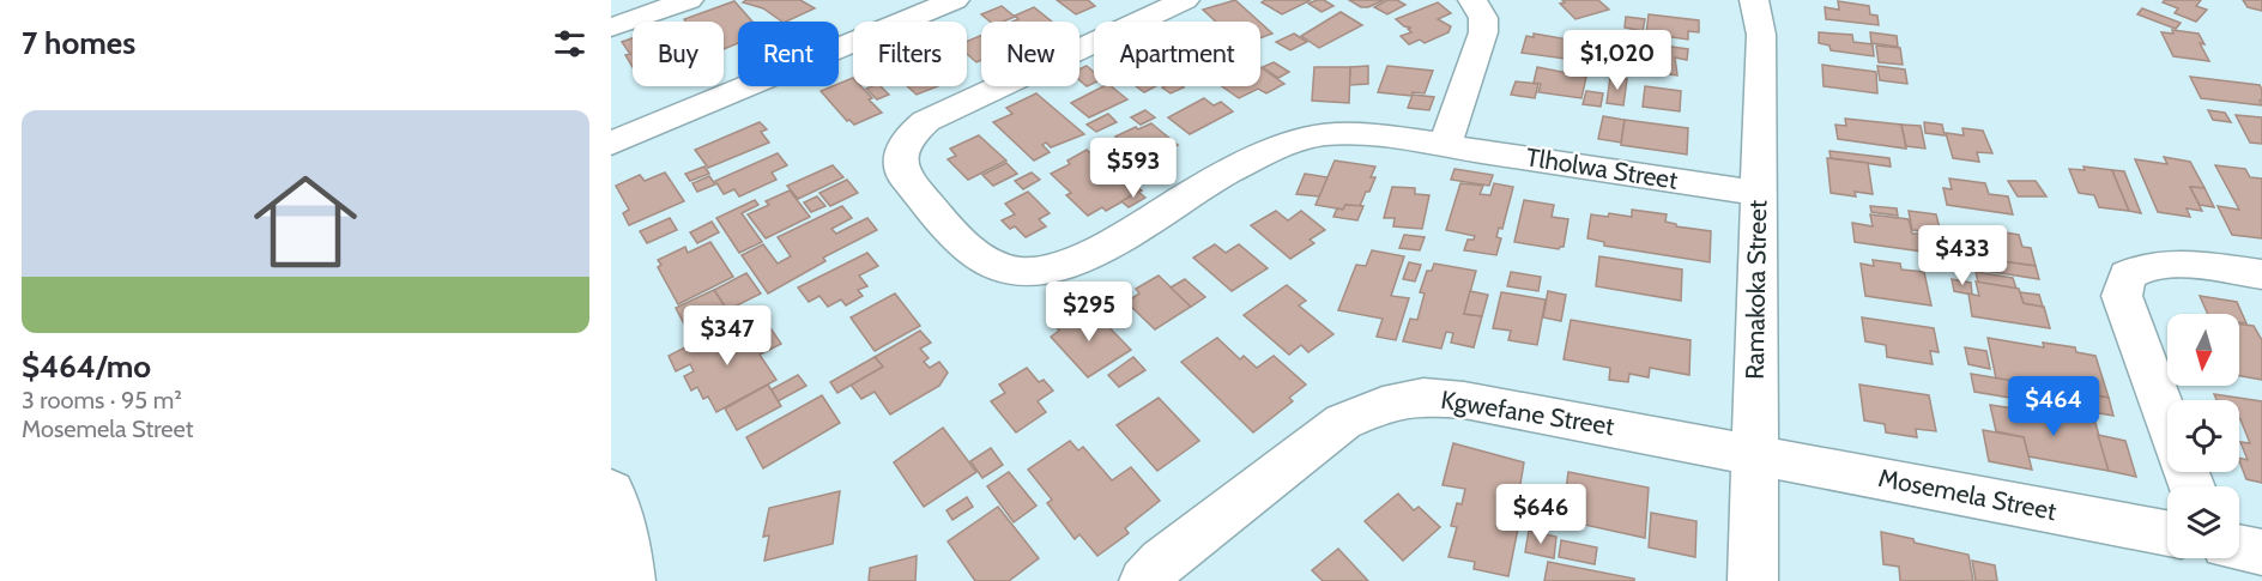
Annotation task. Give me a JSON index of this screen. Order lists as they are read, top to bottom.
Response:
{
  "streets": {
    "street": [
      "Tlholwa Street",
      "Ramakoka Street",
      "Kgwefane Street",
      "Mosemela Street"
    ]
  },
  "crossings": [
    ["Tlholwa Street", "Ramakoka Street"],
    ["Ramakoka Street", "Kgwefane Street"],
    ["Ramakoka Street", "Mosemela Street"],
    ["Kgwefane Street", "Mosemela Street"]
  ],
  "north": "bottom",
  "page": {
    "heading": "7 homes",
    "chip": [
      "Buy",
      "Rent",
      "Filters",
      "New",
      "Apartment"
    ],
    "price": [
      "$1,020",
      "$593",
      "$433",
      "$295",
      "$347",
      "$464",
      "$646"
    ],
    "list": [
      {
        "name": "$464/mo",
        "note": "3 rooms · 95 m² · Mosemela Street"
      }
    ]
  }
}
